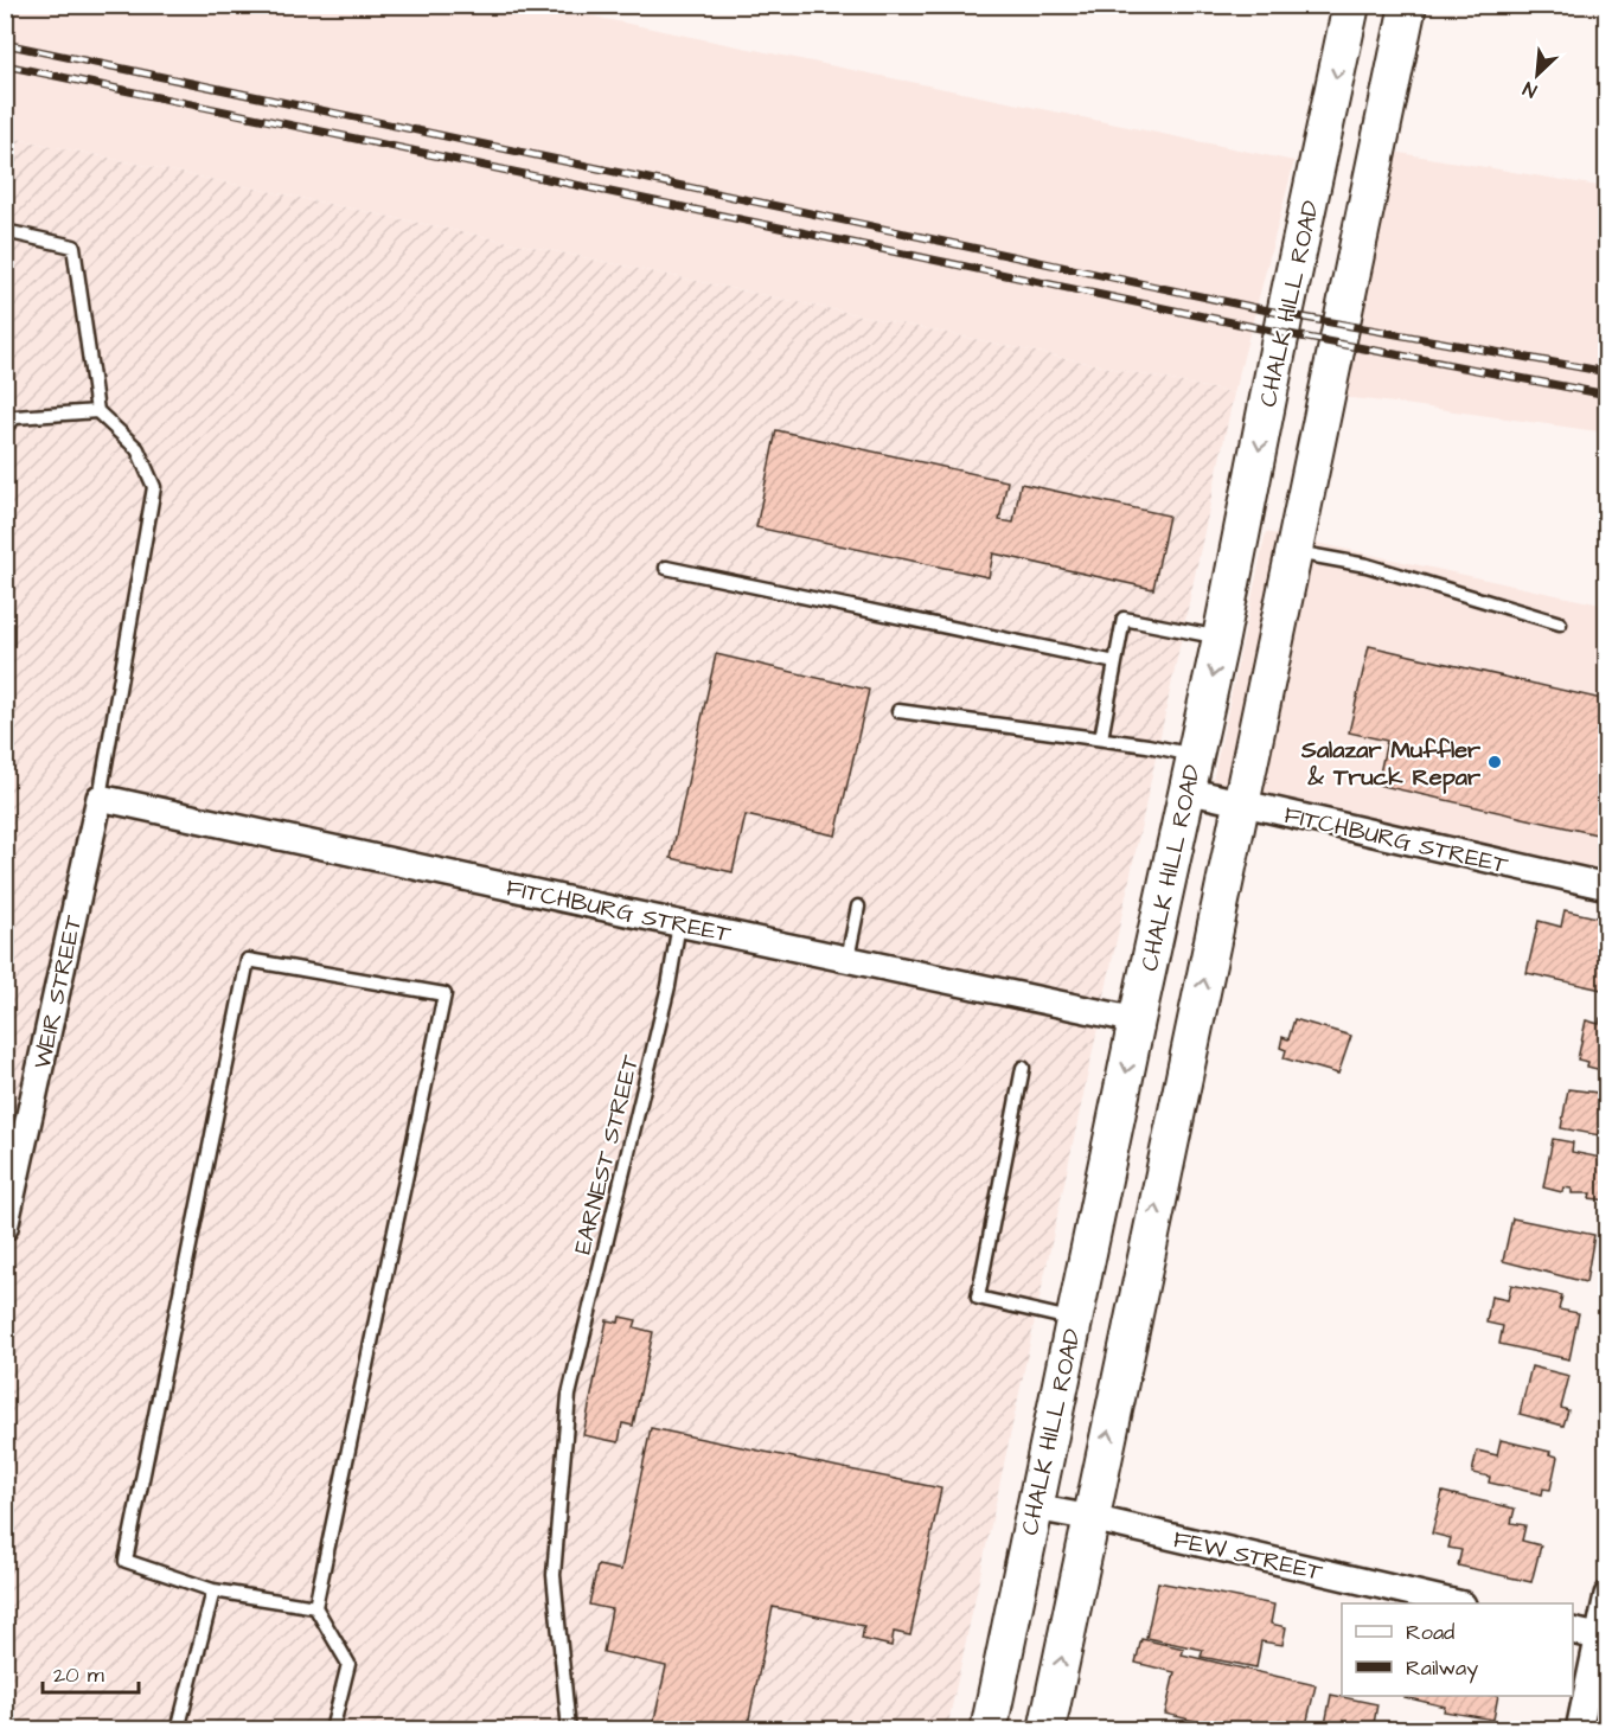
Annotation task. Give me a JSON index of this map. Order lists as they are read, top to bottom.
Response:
{
  "streets": {
    "street": [
      "CHALK HILL ROAD",
      "FITCHBURG STREET",
      "WEIR STREET",
      "FEW STREET"
    ],
    "lane": ["EARNEST STREET"]
  },
  "crossings": [
    ["CHALK HILL ROAD", "FITCHBURG STREET"],
    ["CHALK HILL ROAD", "FEW STREET"],
    ["FITCHBURG STREET", "WEIR STREET"],
    ["FITCHBURG STREET", "EARNEST STREET"]
  ],
  "places": ["Salazar Muffler & Truck Repar"],
  "legend": ["Road", "Railway"],
  "scale_bar": "20 m",
  "north": "bottom left"
}
